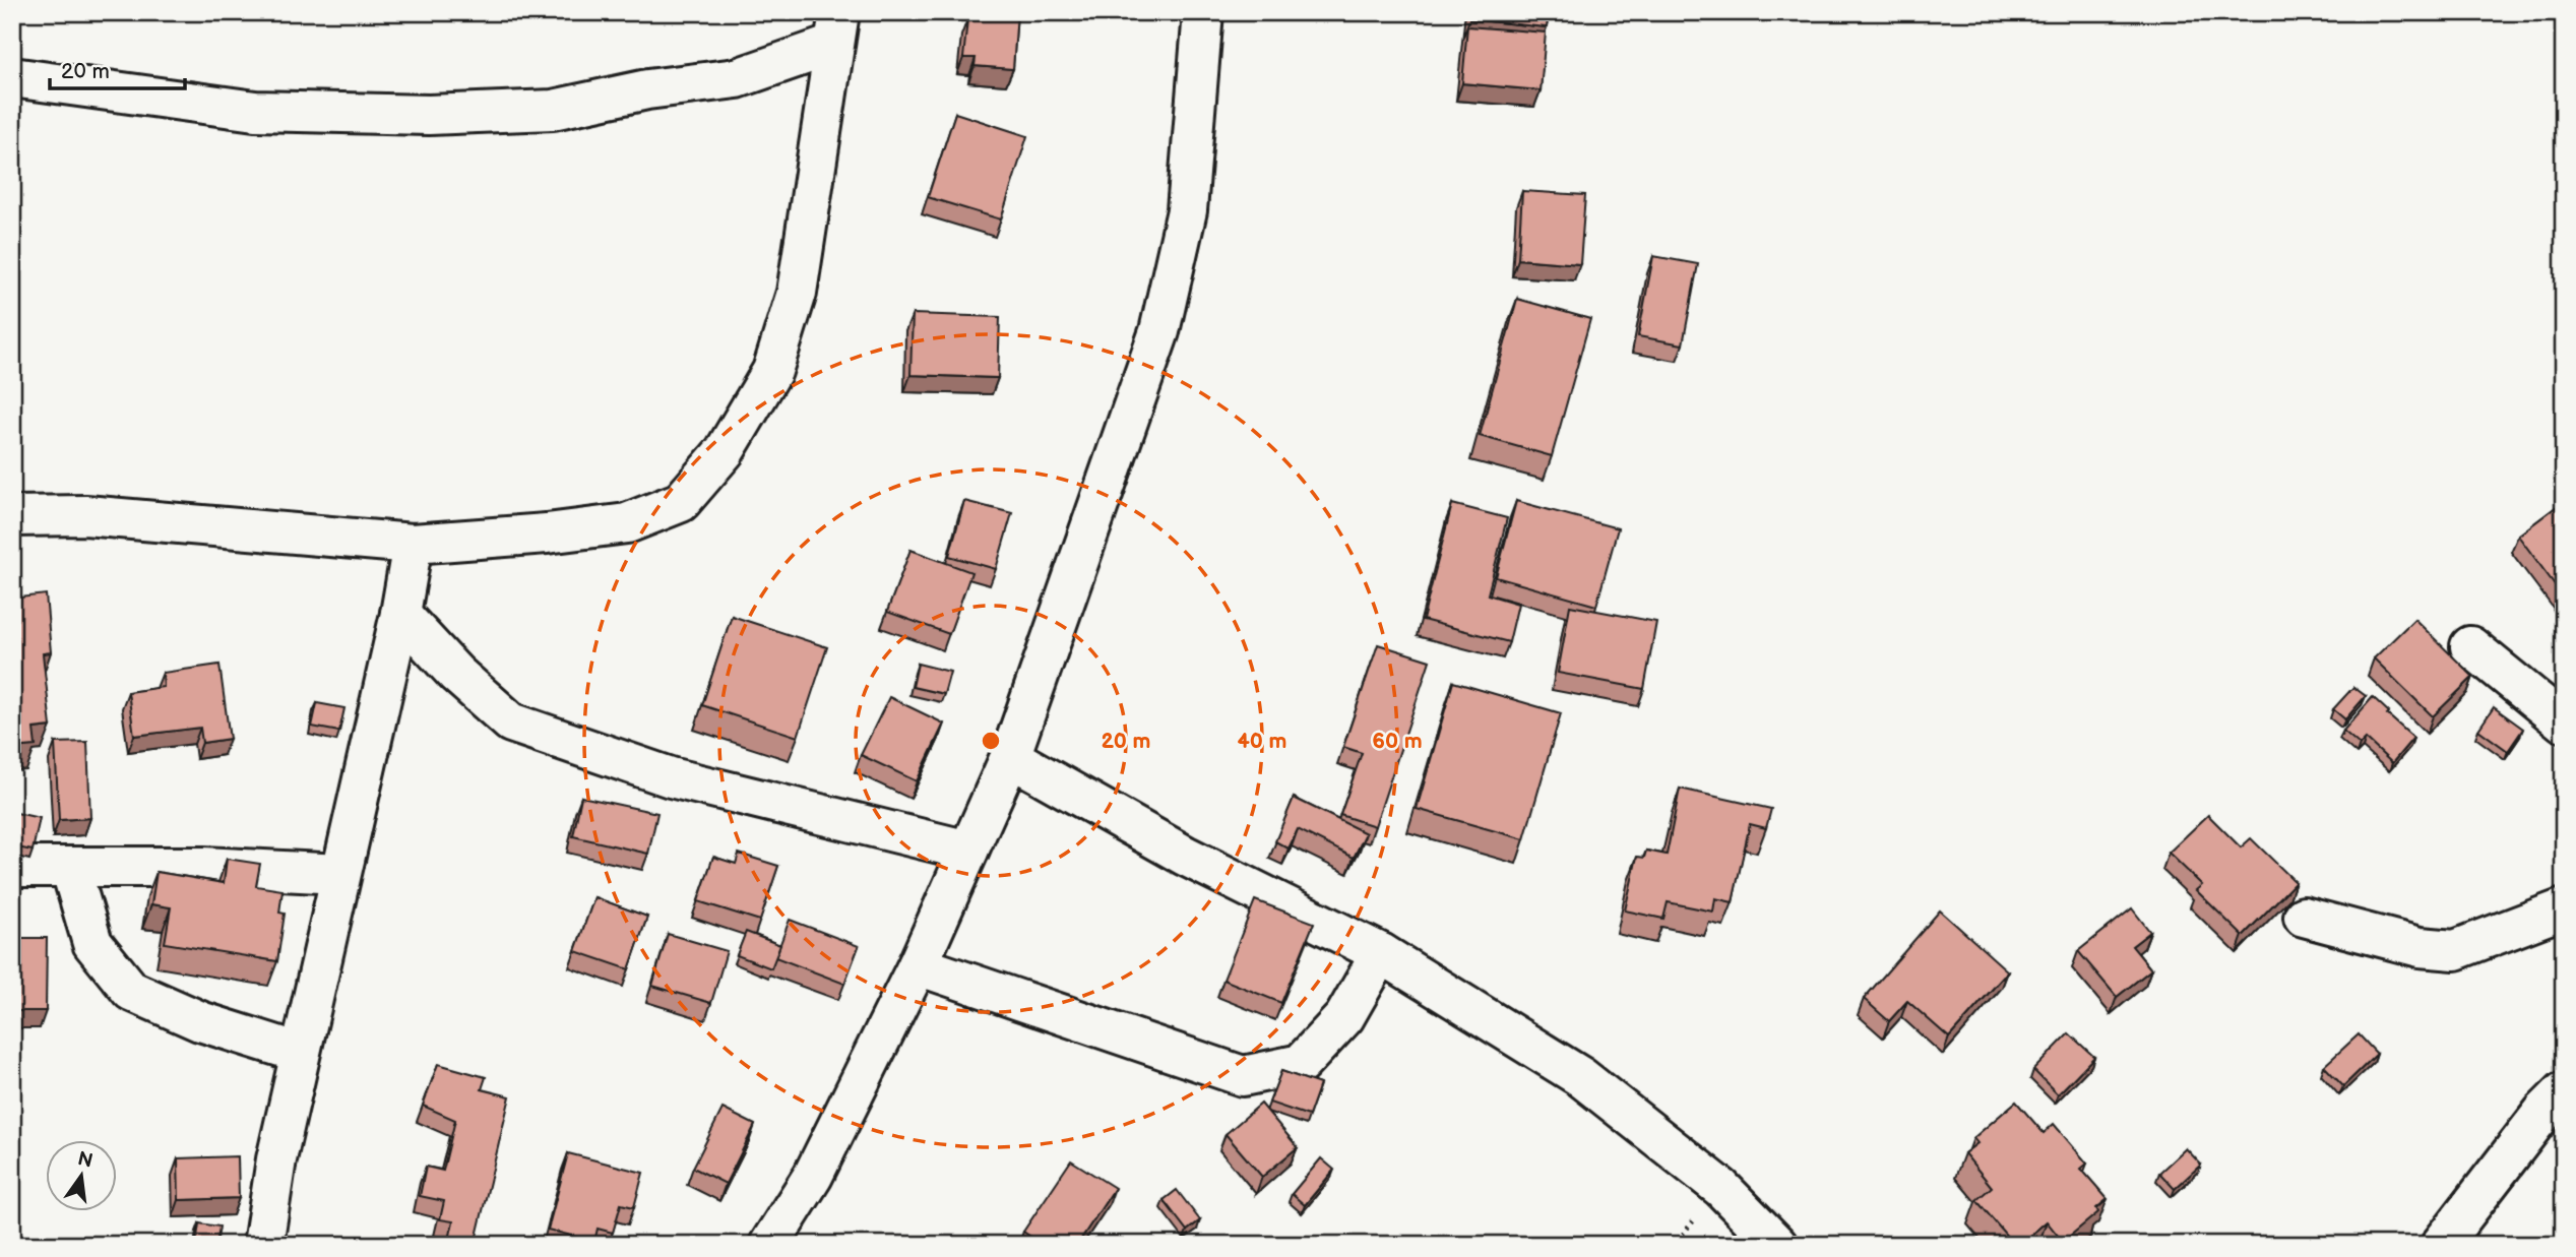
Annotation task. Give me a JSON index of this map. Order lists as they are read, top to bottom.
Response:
{
  "scale_bar": "20 m",
  "north": "top",
  "rings": ["20 m", "40 m", "60 m"]
}
